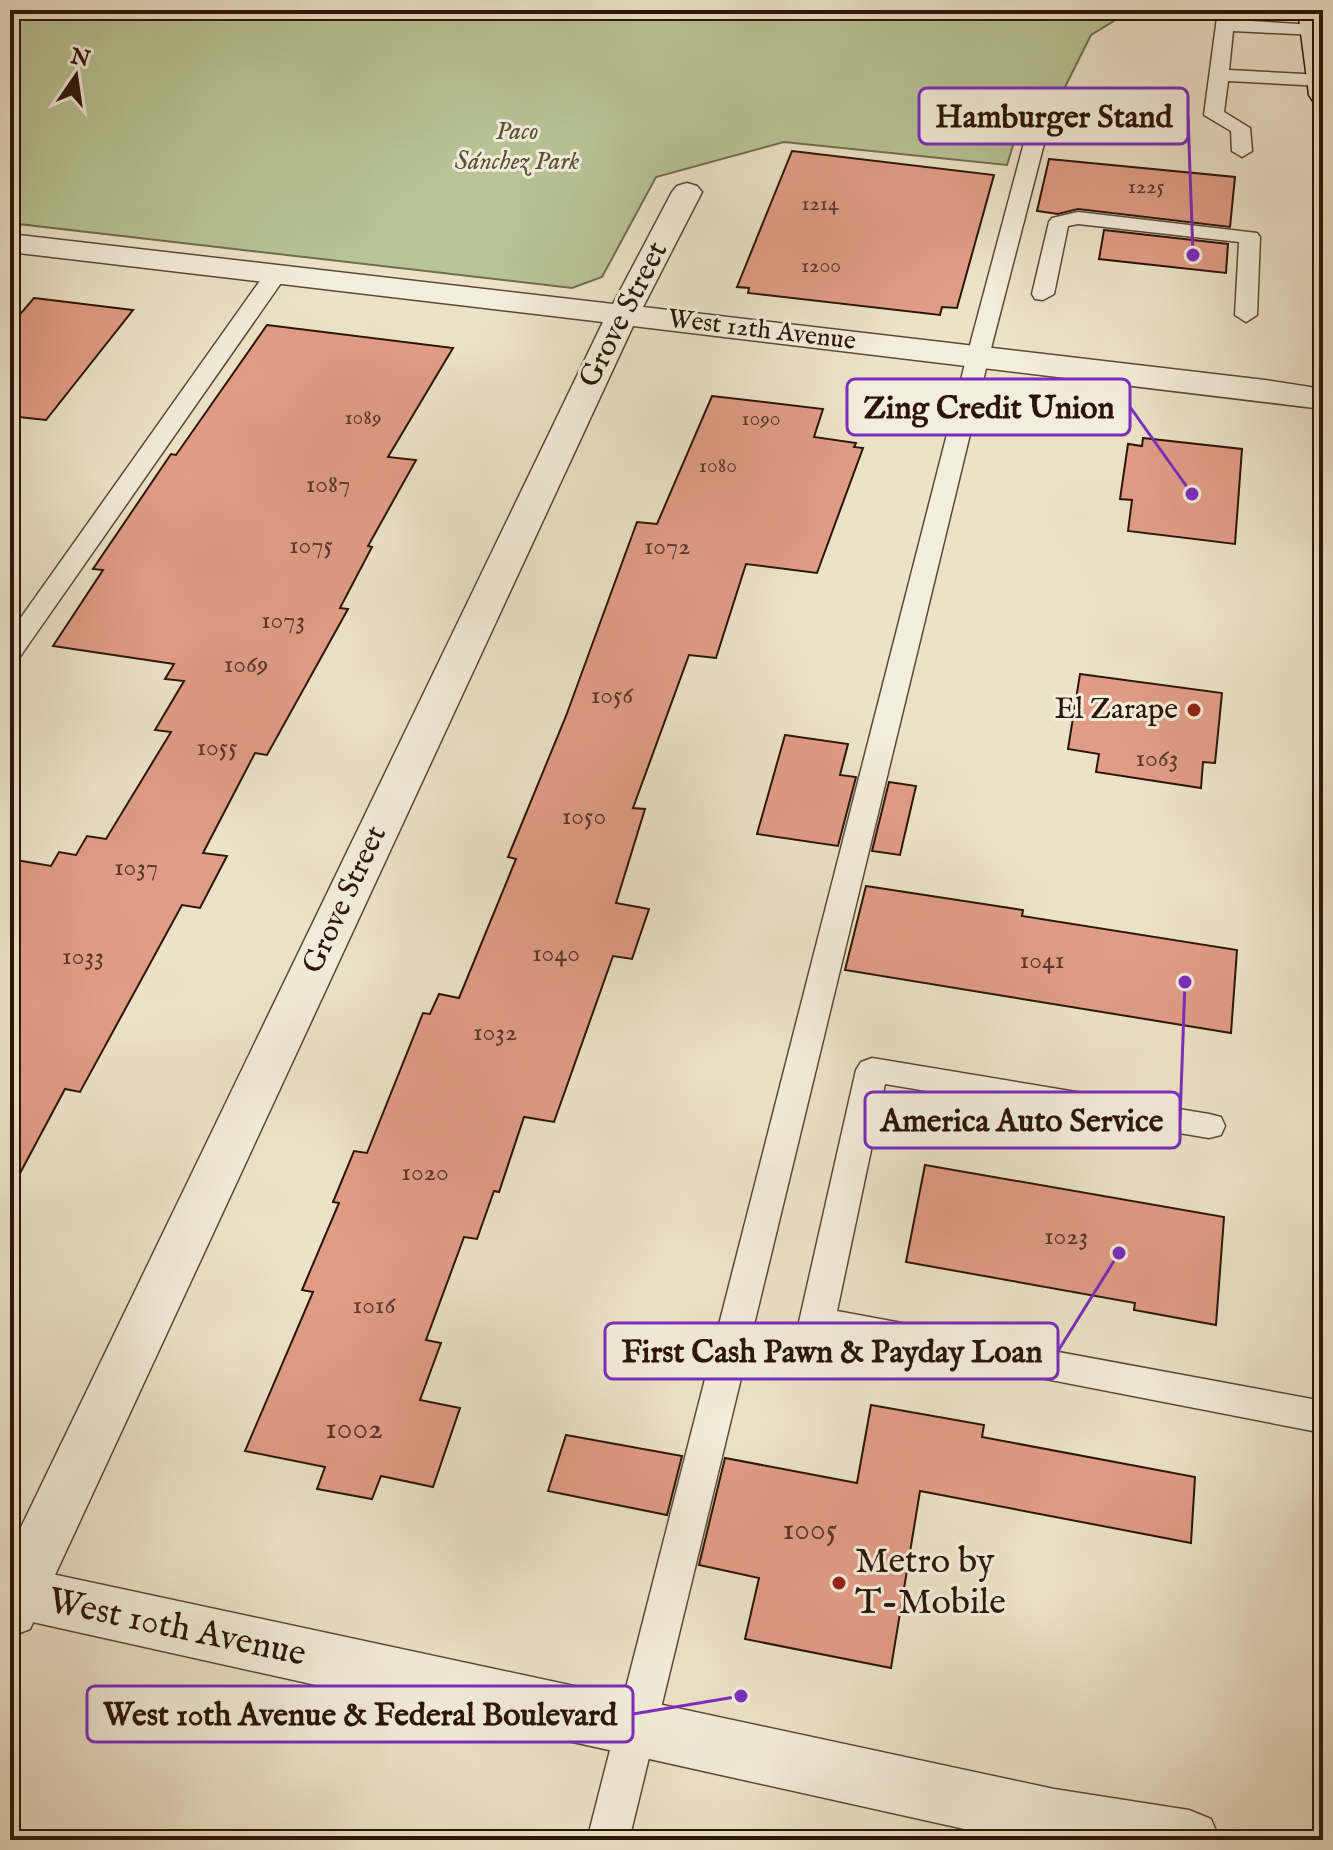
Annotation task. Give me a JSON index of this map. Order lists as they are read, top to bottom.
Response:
{
  "streets": {
    "street": ["Grove Street", "West 12th Avenue", "West 10th Avenue"]
  },
  "crossings": [
    ["Grove Street", "West 12th Avenue"],
    ["Grove Street", "West 10th Avenue"]
  ],
  "parks": ["Paco Sánchez Park"],
  "places": [
    "Hamburger Stand",
    "Zing Credit Union",
    "El Zarape",
    "America Auto Service",
    "First Cash Pawn & Payday Loan",
    "Metro by T-Mobile",
    "West 10th Avenue & Federal Boulevard"
  ],
  "house_numbers": [
    "1225",
    "1214",
    "1200",
    "1089",
    "1090",
    "1080",
    "1087",
    "1075",
    "1072",
    "1073",
    "1069",
    "1056",
    "1055",
    "1063",
    "1050",
    "1037",
    "1040",
    "1033",
    "1041",
    "1032",
    "1020",
    "1023",
    "1016",
    "1002",
    "1005"
  ],
  "north": "top"
}
